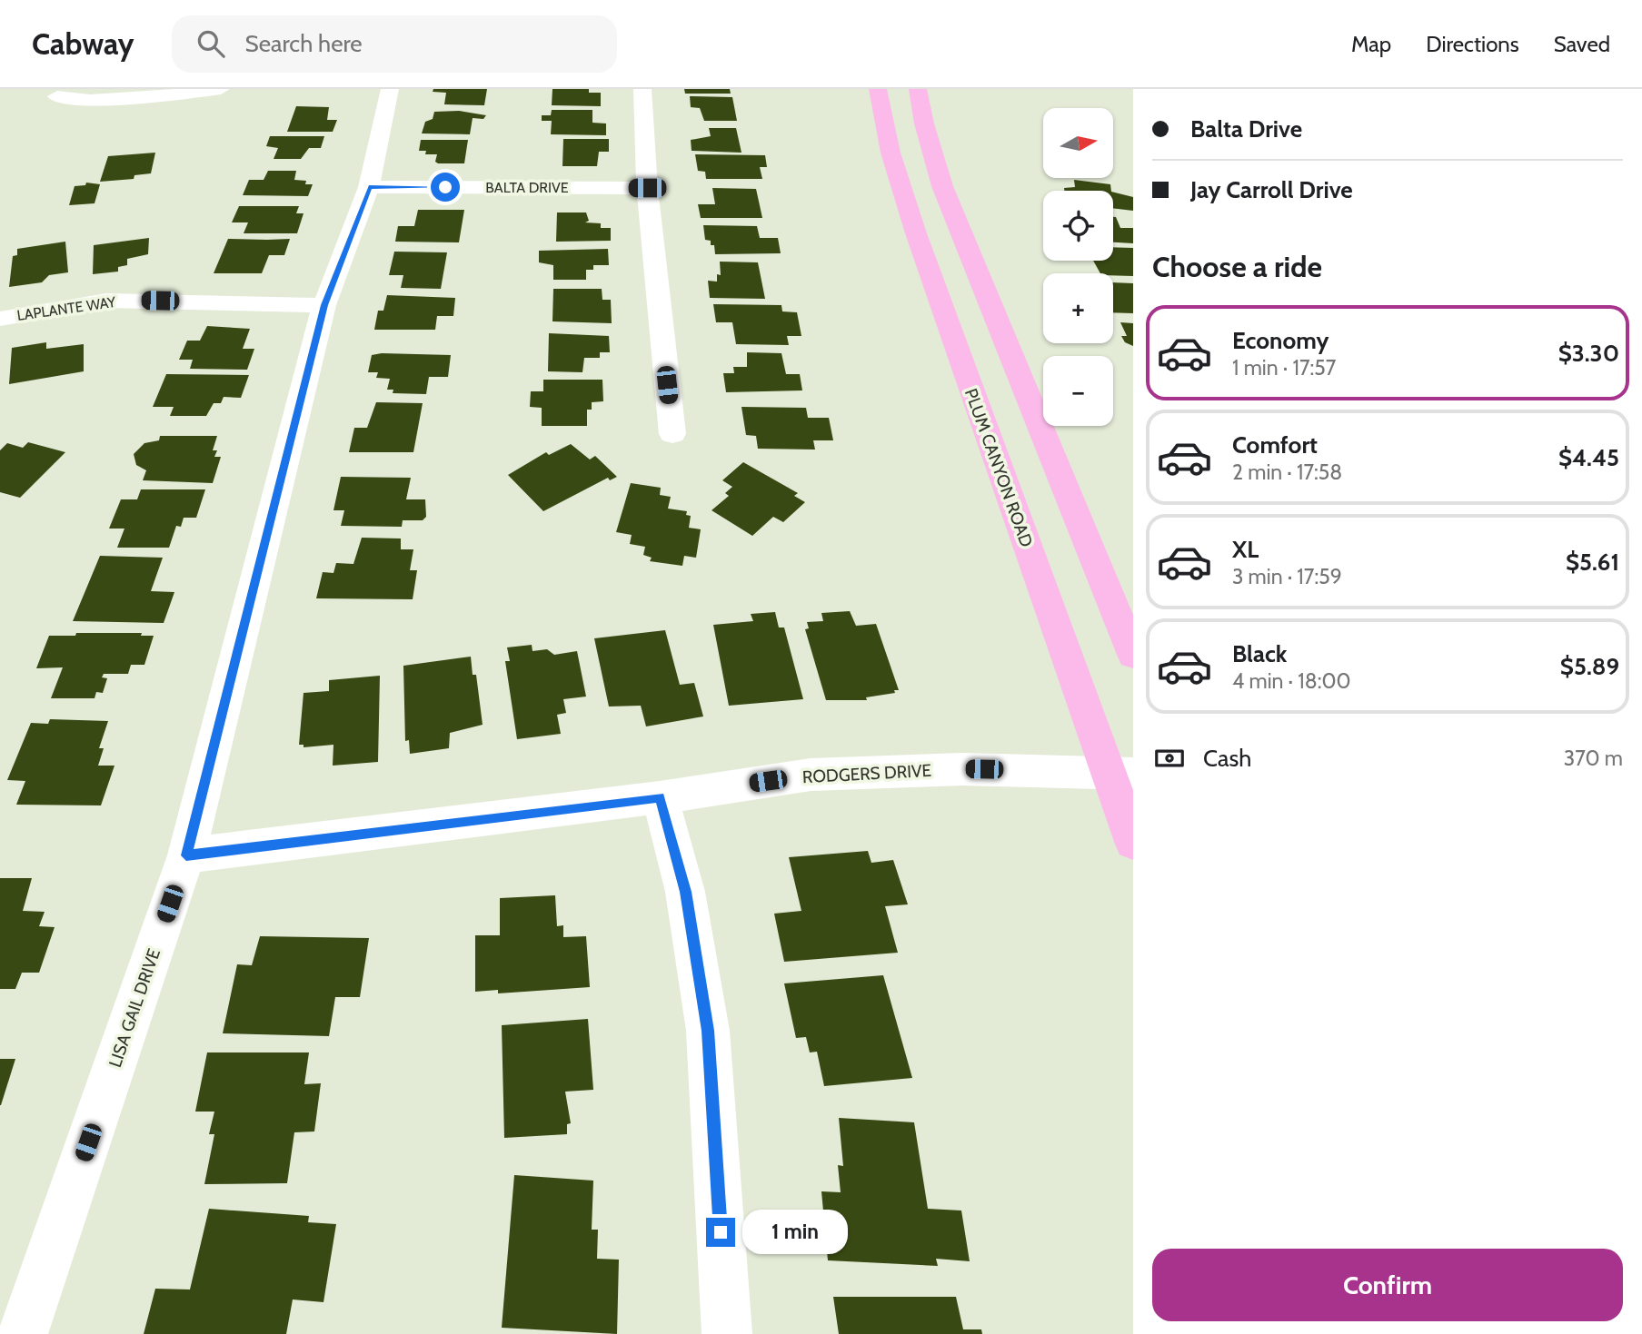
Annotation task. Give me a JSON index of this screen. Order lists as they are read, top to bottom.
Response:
{
  "streets": {
    "main road": ["PLUM CANYON ROAD"],
    "street": [
      "BALTA DRIVE",
      "LAPLANTE WAY",
      "RODGERS DRIVE",
      "LISA GAIL DRIVE"
    ]
  },
  "crossings": [
    ["BALTA DRIVE", "LISA GAIL DRIVE"],
    ["LAPLANTE WAY", "LISA GAIL DRIVE"],
    ["PLUM CANYON ROAD", "RODGERS DRIVE"],
    ["RODGERS DRIVE", "LISA GAIL DRIVE"]
  ],
  "north": "right",
  "page": {
    "header": "Cabway",
    "search": "Search here",
    "nav": ["Map", "Directions", "Saved"],
    "banner": ["Balta Drive", "Jay Carroll Drive"],
    "map_buttons": ["+", "−"],
    "heading": "Choose a ride",
    "list": [
      {
        "name": "Economy",
        "note": "1 min · 17:57",
        "value": "$3.30"
      },
      {
        "name": "Comfort",
        "note": "2 min · 17:58",
        "value": "$4.45"
      },
      {
        "name": "XL",
        "note": "3 min · 17:59",
        "value": "$5.61"
      },
      {
        "name": "Black",
        "note": "4 min · 18:00",
        "value": "$5.89"
      }
    ],
    "pay": ["Cash", "370 m"],
    "bubble": "1 min",
    "buttons": "Confirm"
  }
}
